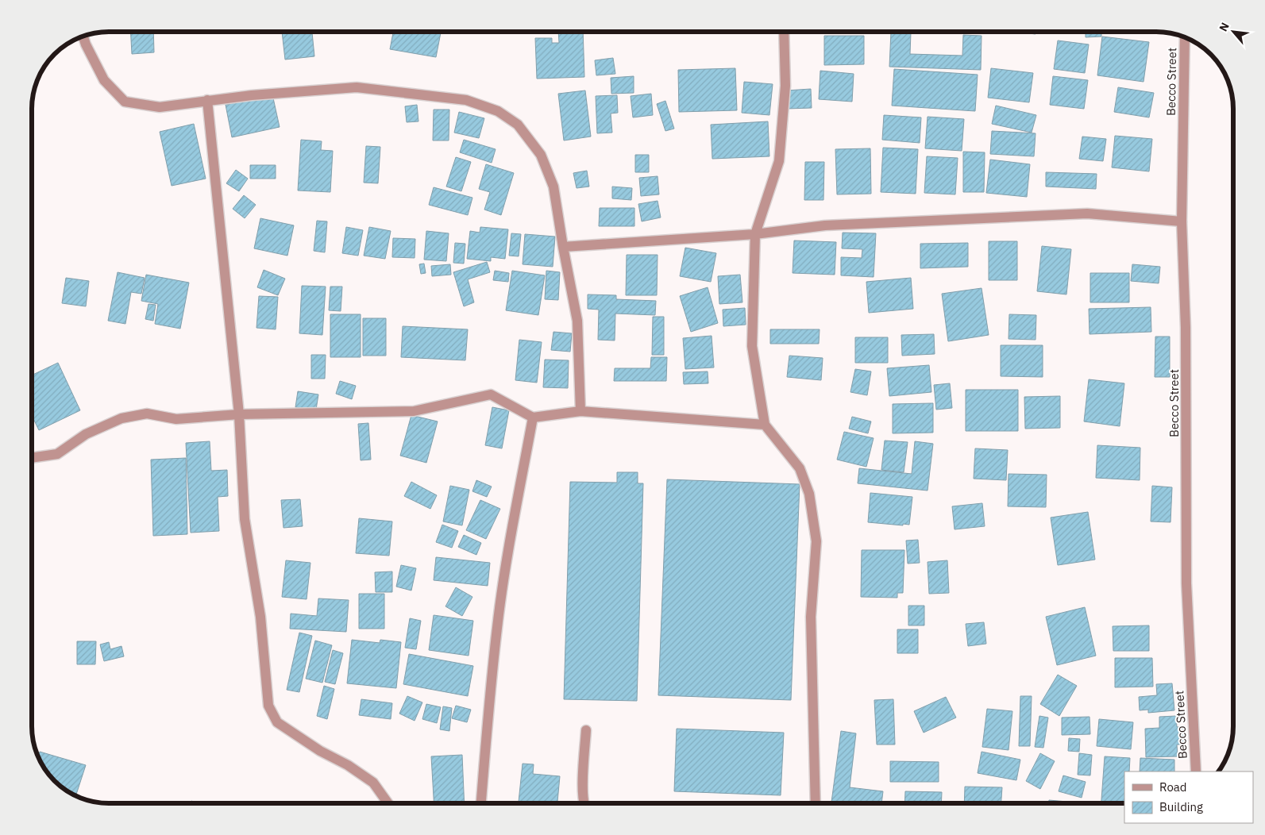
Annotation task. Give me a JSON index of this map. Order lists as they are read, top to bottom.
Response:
{
  "streets": {
    "street": ["Becco Street"]
  },
  "legend": ["Road", "Building"],
  "north": "top left"
}
